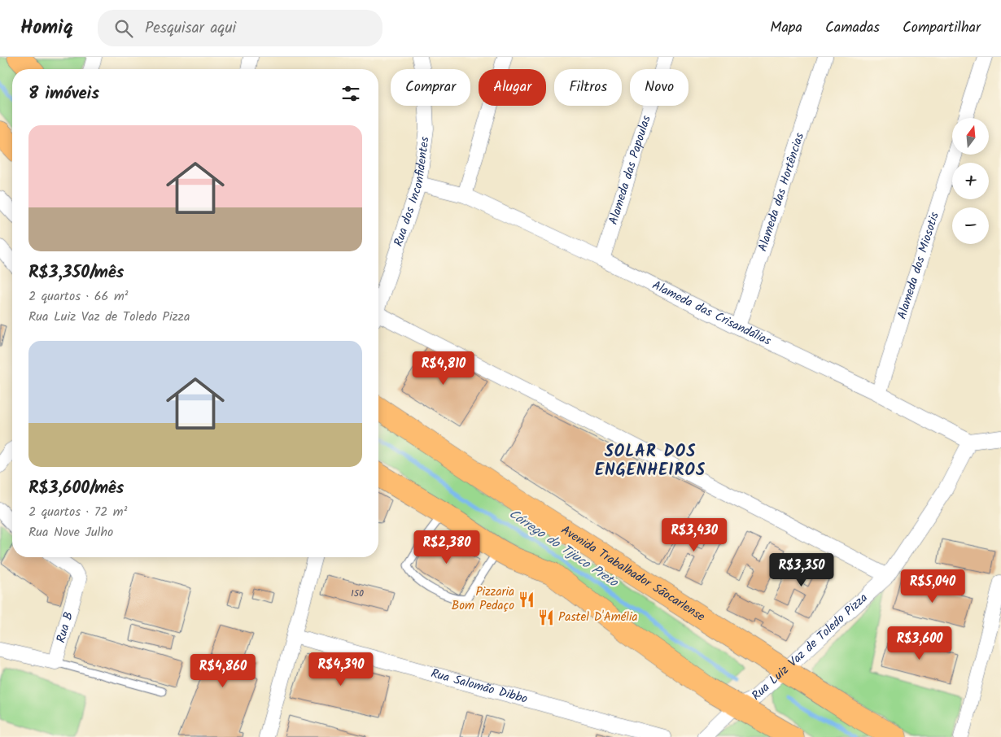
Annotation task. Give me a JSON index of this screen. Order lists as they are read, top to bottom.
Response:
{
  "streets": {
    "main road": ["Avenida Trabalhador Sãocarlense"],
    "street": [
      "Alameda das Papoulas",
      "Rua dos Inconfidentes",
      "Alameda das Hortências",
      "Alameda dos Miosotis",
      "Alameda das Crisandálias",
      "Rua B",
      "Rua Luiz Vaz de Toledo Pizza",
      "Rua Salomão Dibbo"
    ]
  },
  "crossings": [
    ["Alameda das Papoulas", "Alameda das Crisandálias"],
    ["Rua dos Inconfidentes", "Alameda das Crisandálias"],
    ["Alameda das Hortências", "Alameda das Crisandálias"],
    ["Alameda dos Miosotis", "Alameda das Crisandálias"],
    ["Alameda das Crisandálias", "Rua Luiz Vaz de Toledo Pizza"],
    ["Avenida Trabalhador Sãocarlense", "Rua Luiz Vaz de Toledo Pizza"]
  ],
  "districts": ["SOLAR DOS ENGENHEIROS"],
  "water": ["Córrego do Tijuco Preto"],
  "places": {
    "restaurant": ["Pizzaria Bom Pedaço", "Pastel D'Amélia"]
  },
  "house_numbers": ["150"],
  "north": "top",
  "page": {
    "header": "Homiq",
    "search": "Pesquisar aqui",
    "nav": ["Mapa", "Camadas", "Compartilhar"],
    "chip": [
      "Comprar",
      "Alugar",
      "Filtros",
      "Novo"
    ],
    "heading": "8 imóveis",
    "map_buttons": ["+", "−"],
    "list": [
      {
        "name": "R$3,350/mês",
        "note": "2 quartos · 66 m² · Rua Luiz Vaz de Toledo Pizza"
      },
      {
        "name": "R$3,600/mês",
        "note": "2 quartos · 72 m² · Rua Nove Julho"
      }
    ],
    "price": [
      "R$4,810",
      "R$3,430",
      "R$2,380",
      "R$3,350",
      "R$5,040",
      "R$3,600",
      "R$4,390",
      "R$4,860"
    ]
  }
}
